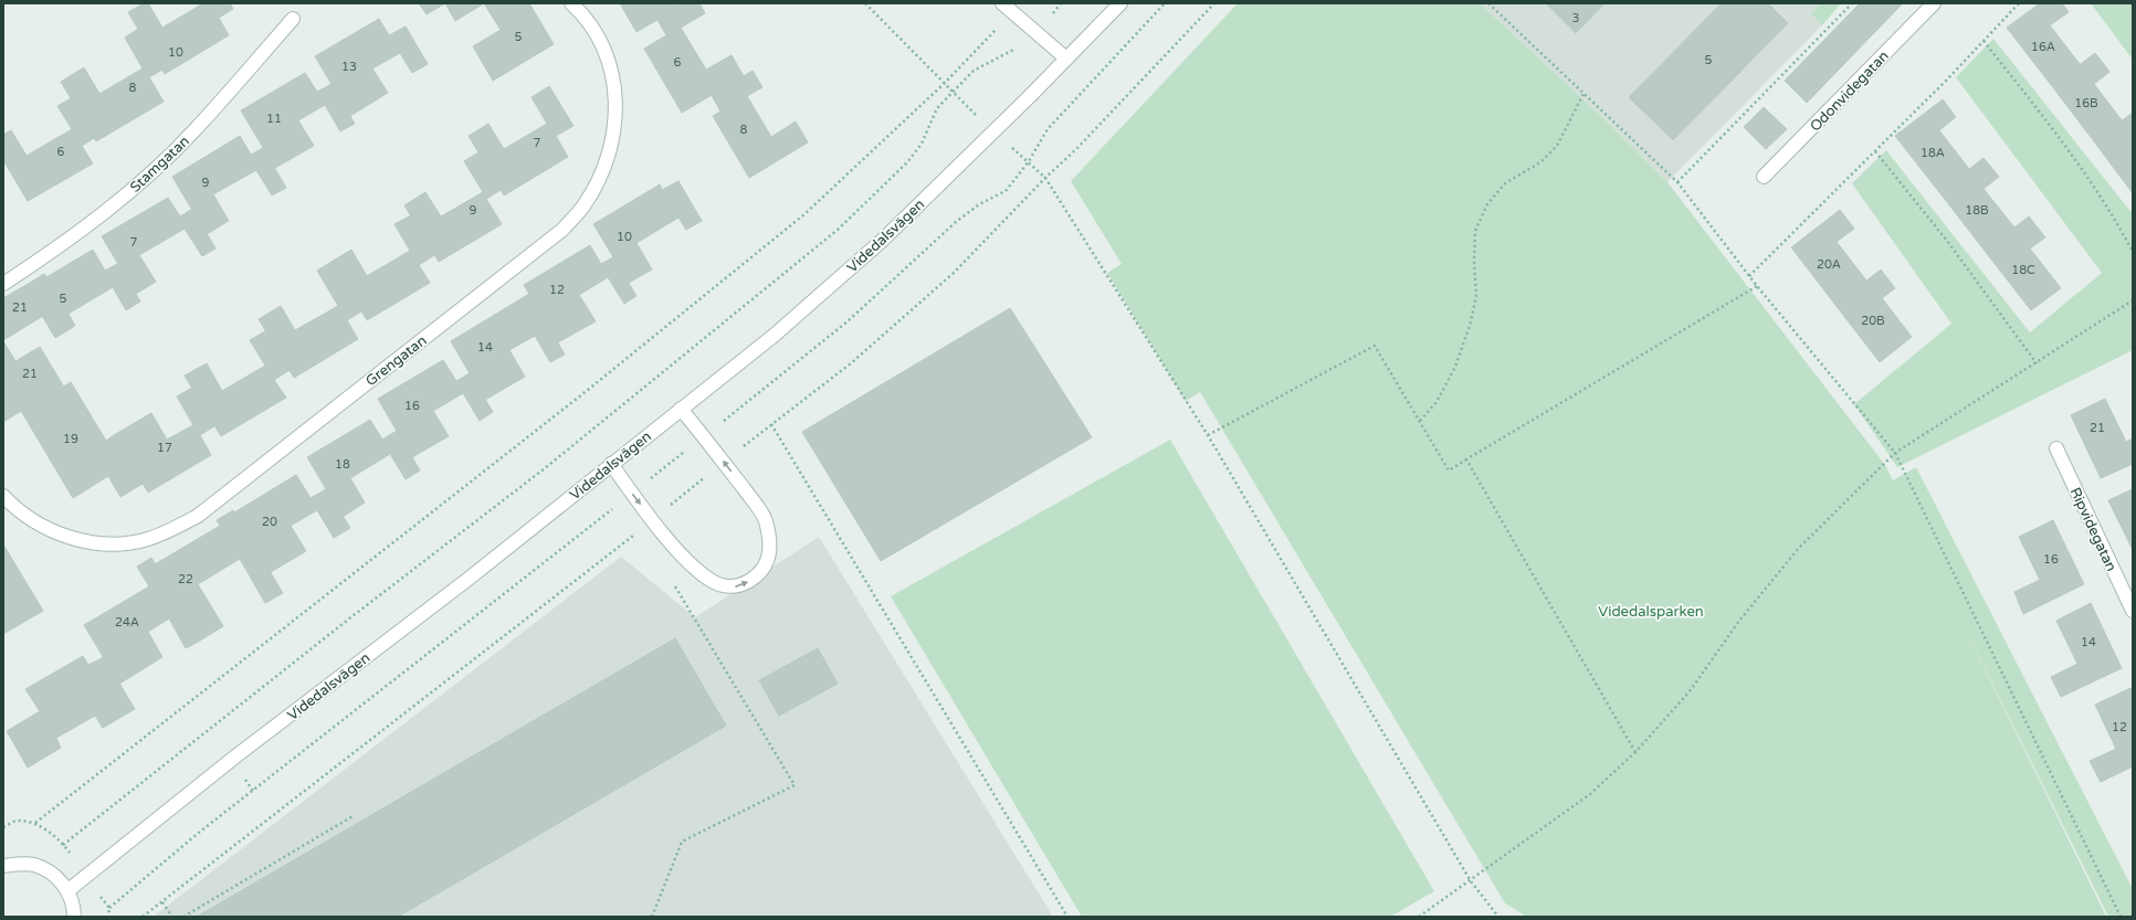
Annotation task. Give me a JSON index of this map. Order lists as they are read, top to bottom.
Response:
{
  "streets": {
    "street": [
      "Odonvidegatan",
      "Stamgatan",
      "Videdalsvägen",
      "Grengatan",
      "Ripvidegatan"
    ]
  },
  "parks": ["Videdalsparken"],
  "house_numbers": [
    "3",
    "5",
    "16A",
    "10",
    "5",
    "6",
    "13",
    "8",
    "16B",
    "11",
    "8",
    "7",
    "6",
    "18A",
    "9",
    "9",
    "18B",
    "10",
    "7",
    "20A",
    "18C",
    "12",
    "5",
    "21",
    "20B",
    "14",
    "21",
    "16",
    "21",
    "19",
    "17",
    "18",
    "20",
    "16",
    "22",
    "24A",
    "14",
    "12"
  ]
}
